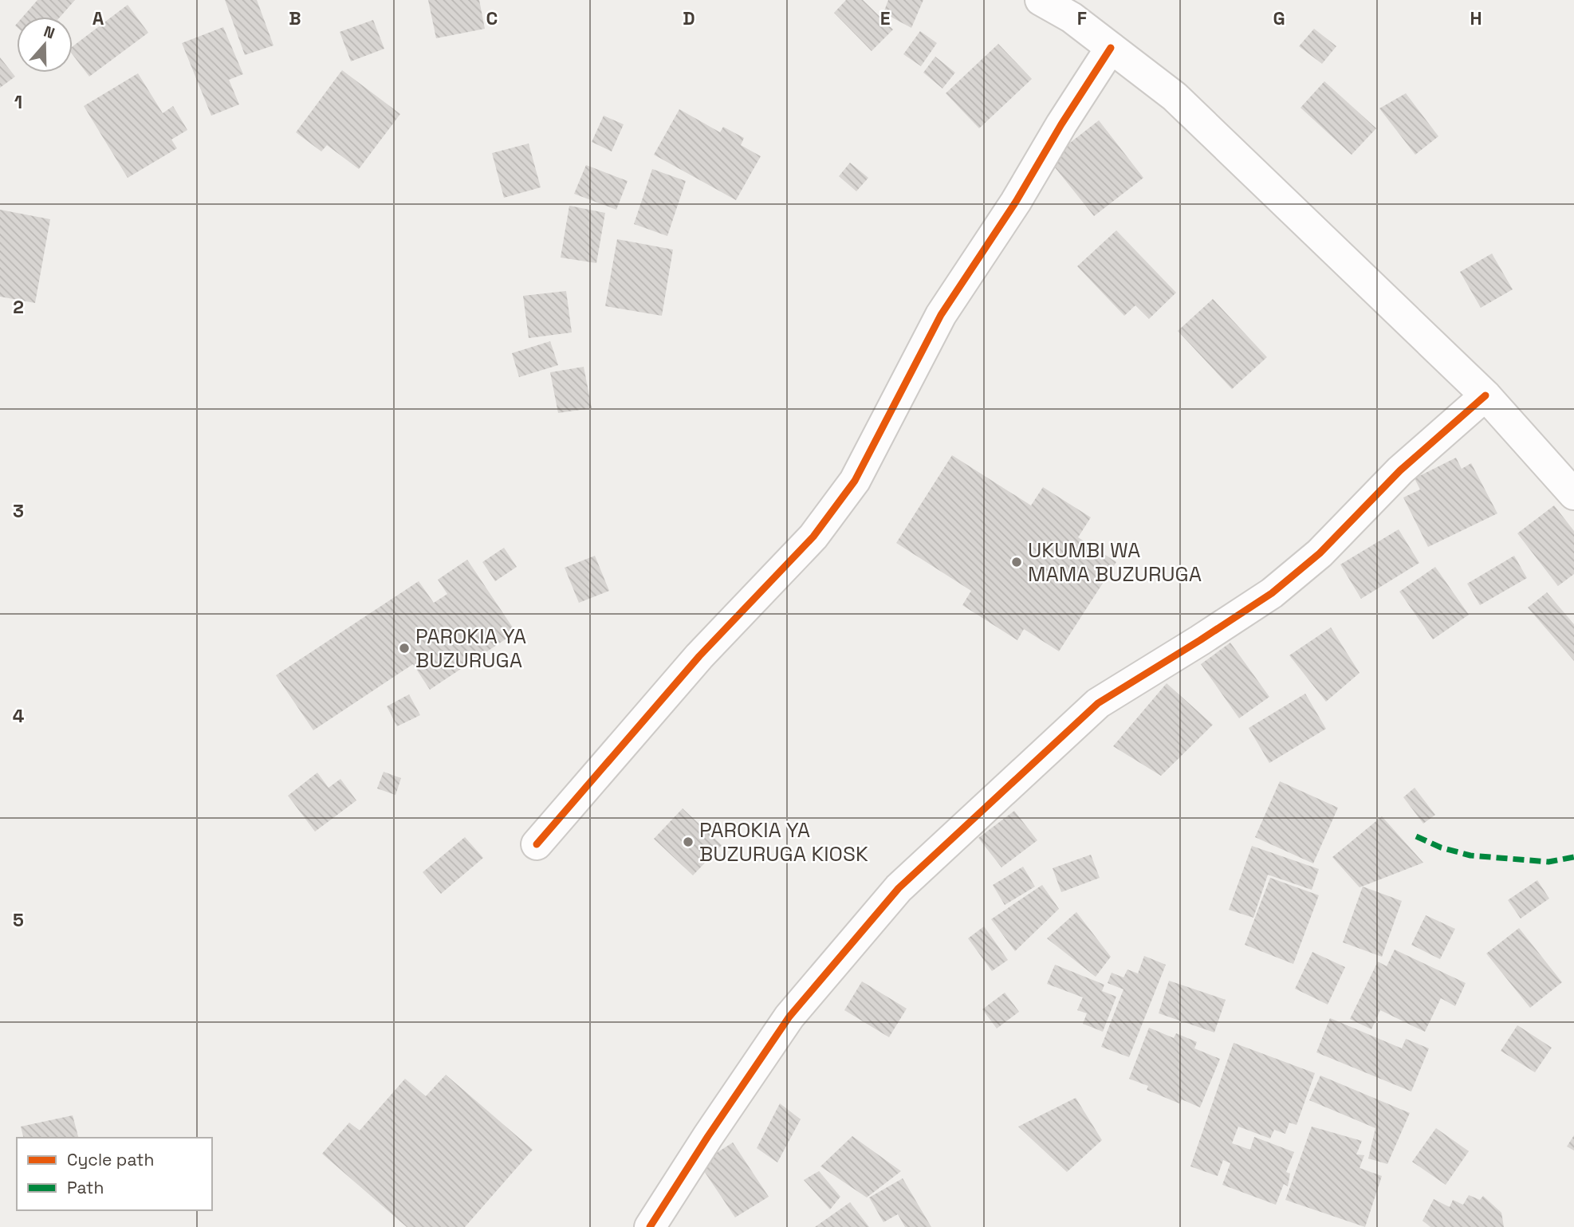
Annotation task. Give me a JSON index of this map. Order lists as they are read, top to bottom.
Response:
{
  "places": ["UKUMBI WA MAMA BUZURUGA", "PAROKIA YA BUZURUGA", "PAROKIA YA BUZURUGA KIOSK"],
  "legend": ["Cycle path", "Path"],
  "north": "top",
  "grid": {
    "columns": [
      "A",
      "B",
      "C",
      "D",
      "E",
      "F",
      "G",
      "H"
    ],
    "rows": [
      "1",
      "2",
      "3",
      "4",
      "5"
    ]
  }
}
